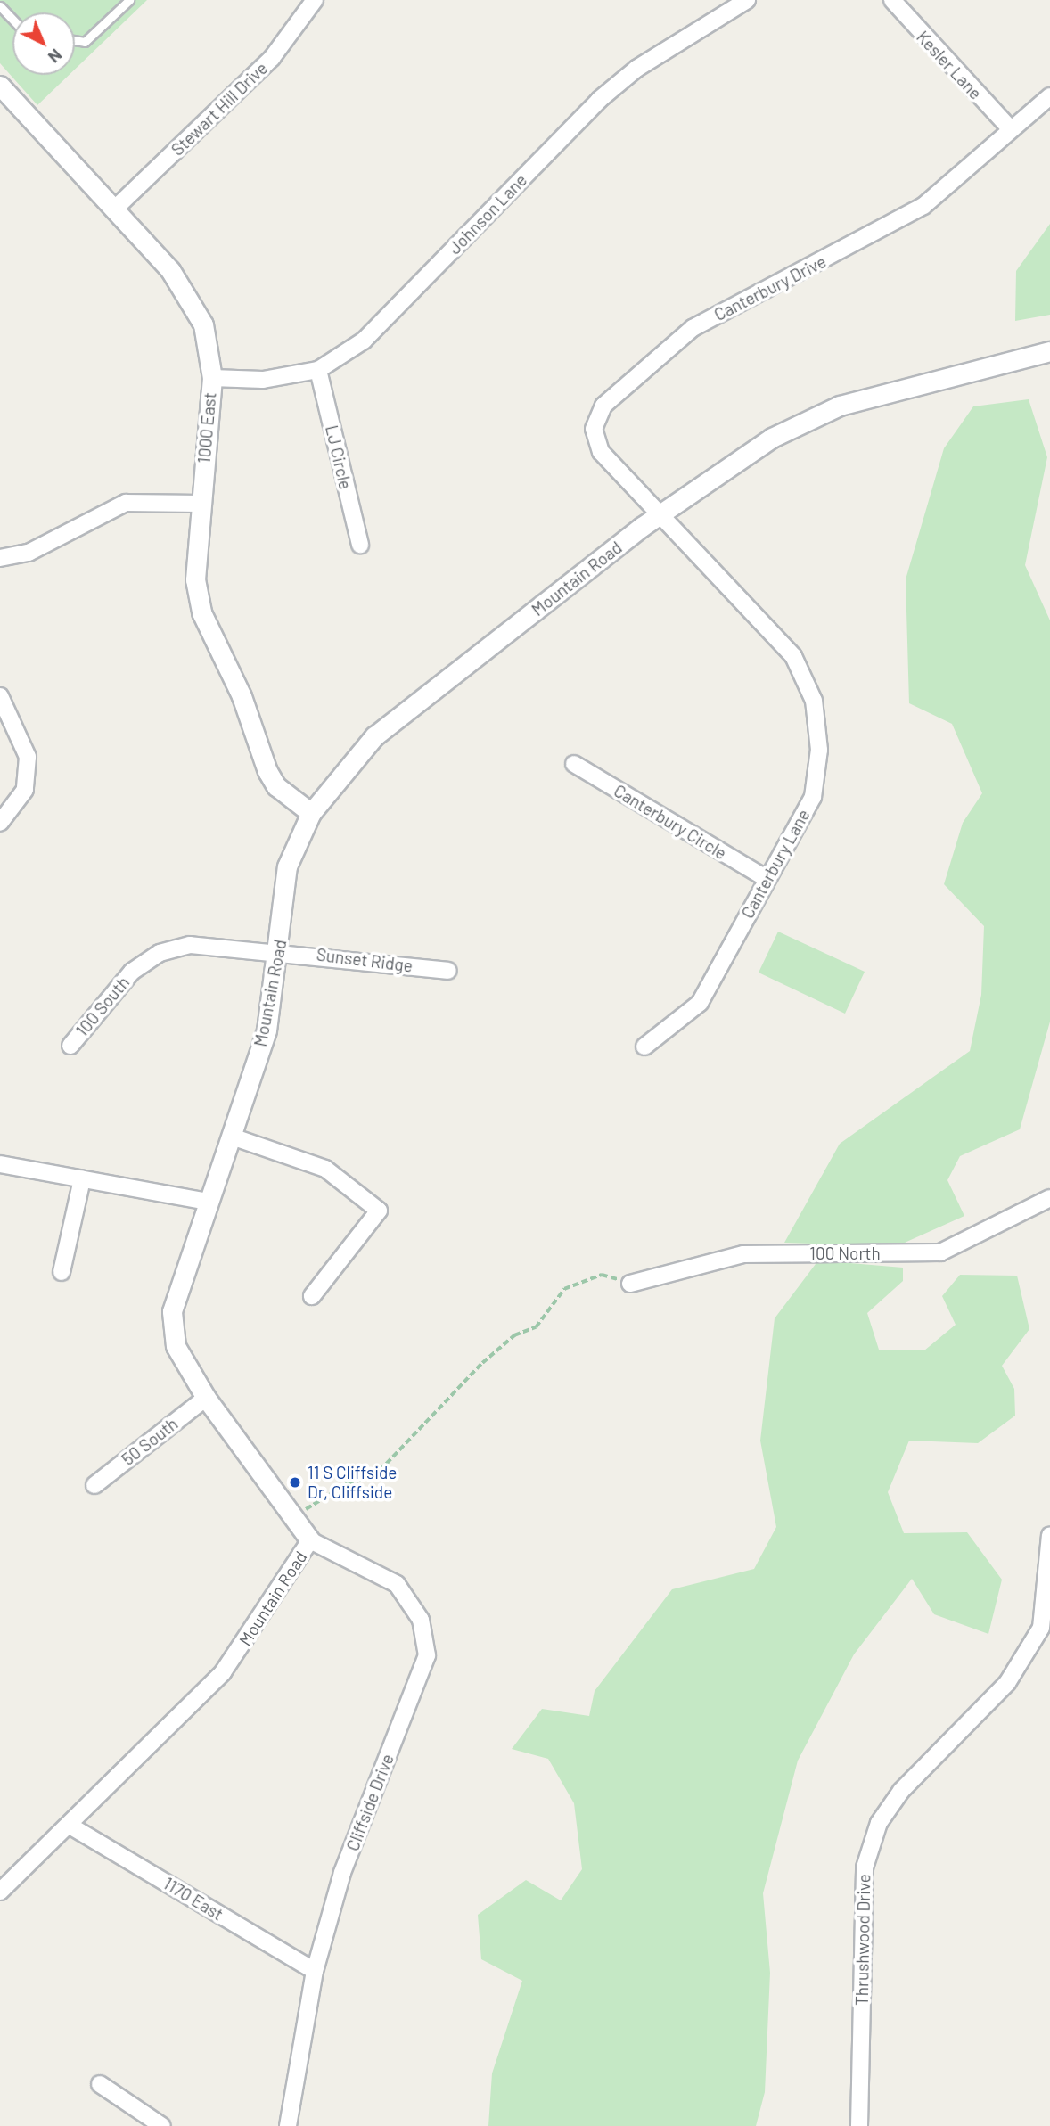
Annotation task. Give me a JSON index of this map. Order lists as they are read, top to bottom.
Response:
{
  "streets": {
    "street": [
      "Kesler Lane",
      "Stewart Hill Drive",
      "Johnson Lane",
      "Canterbury Drive",
      "1000 East",
      "LJ Circle",
      "Mountain Road",
      "Canterbury Circle",
      "Canterbury Lane",
      "Sunset Ridge",
      "100 South",
      "100 North",
      "50 South",
      "Cliffside Drive",
      "1170 East",
      "Thrushwood Drive"
    ]
  },
  "crossings": [
    ["Kesler Lane", "Canterbury Drive"],
    ["Stewart Hill Drive", "1000 East"],
    ["Johnson Lane", "1000 East"],
    ["Johnson Lane", "LJ Circle"],
    ["Canterbury Drive", "Mountain Road"],
    ["Canterbury Drive", "Canterbury Lane"],
    ["1000 East", "Mountain Road"],
    ["Mountain Road", "Canterbury Lane"],
    ["Mountain Road", "Sunset Ridge"],
    ["Mountain Road", "100 South"],
    ["Mountain Road", "50 South"],
    ["Mountain Road", "Cliffside Drive"],
    ["Mountain Road", "1170 East"],
    ["Canterbury Circle", "Canterbury Lane"],
    ["Sunset Ridge", "100 South"],
    ["Cliffside Drive", "1170 East"]
  ],
  "places": ["11 S Cliffside Dr, Cliffside"],
  "north": "bottom right"
}
